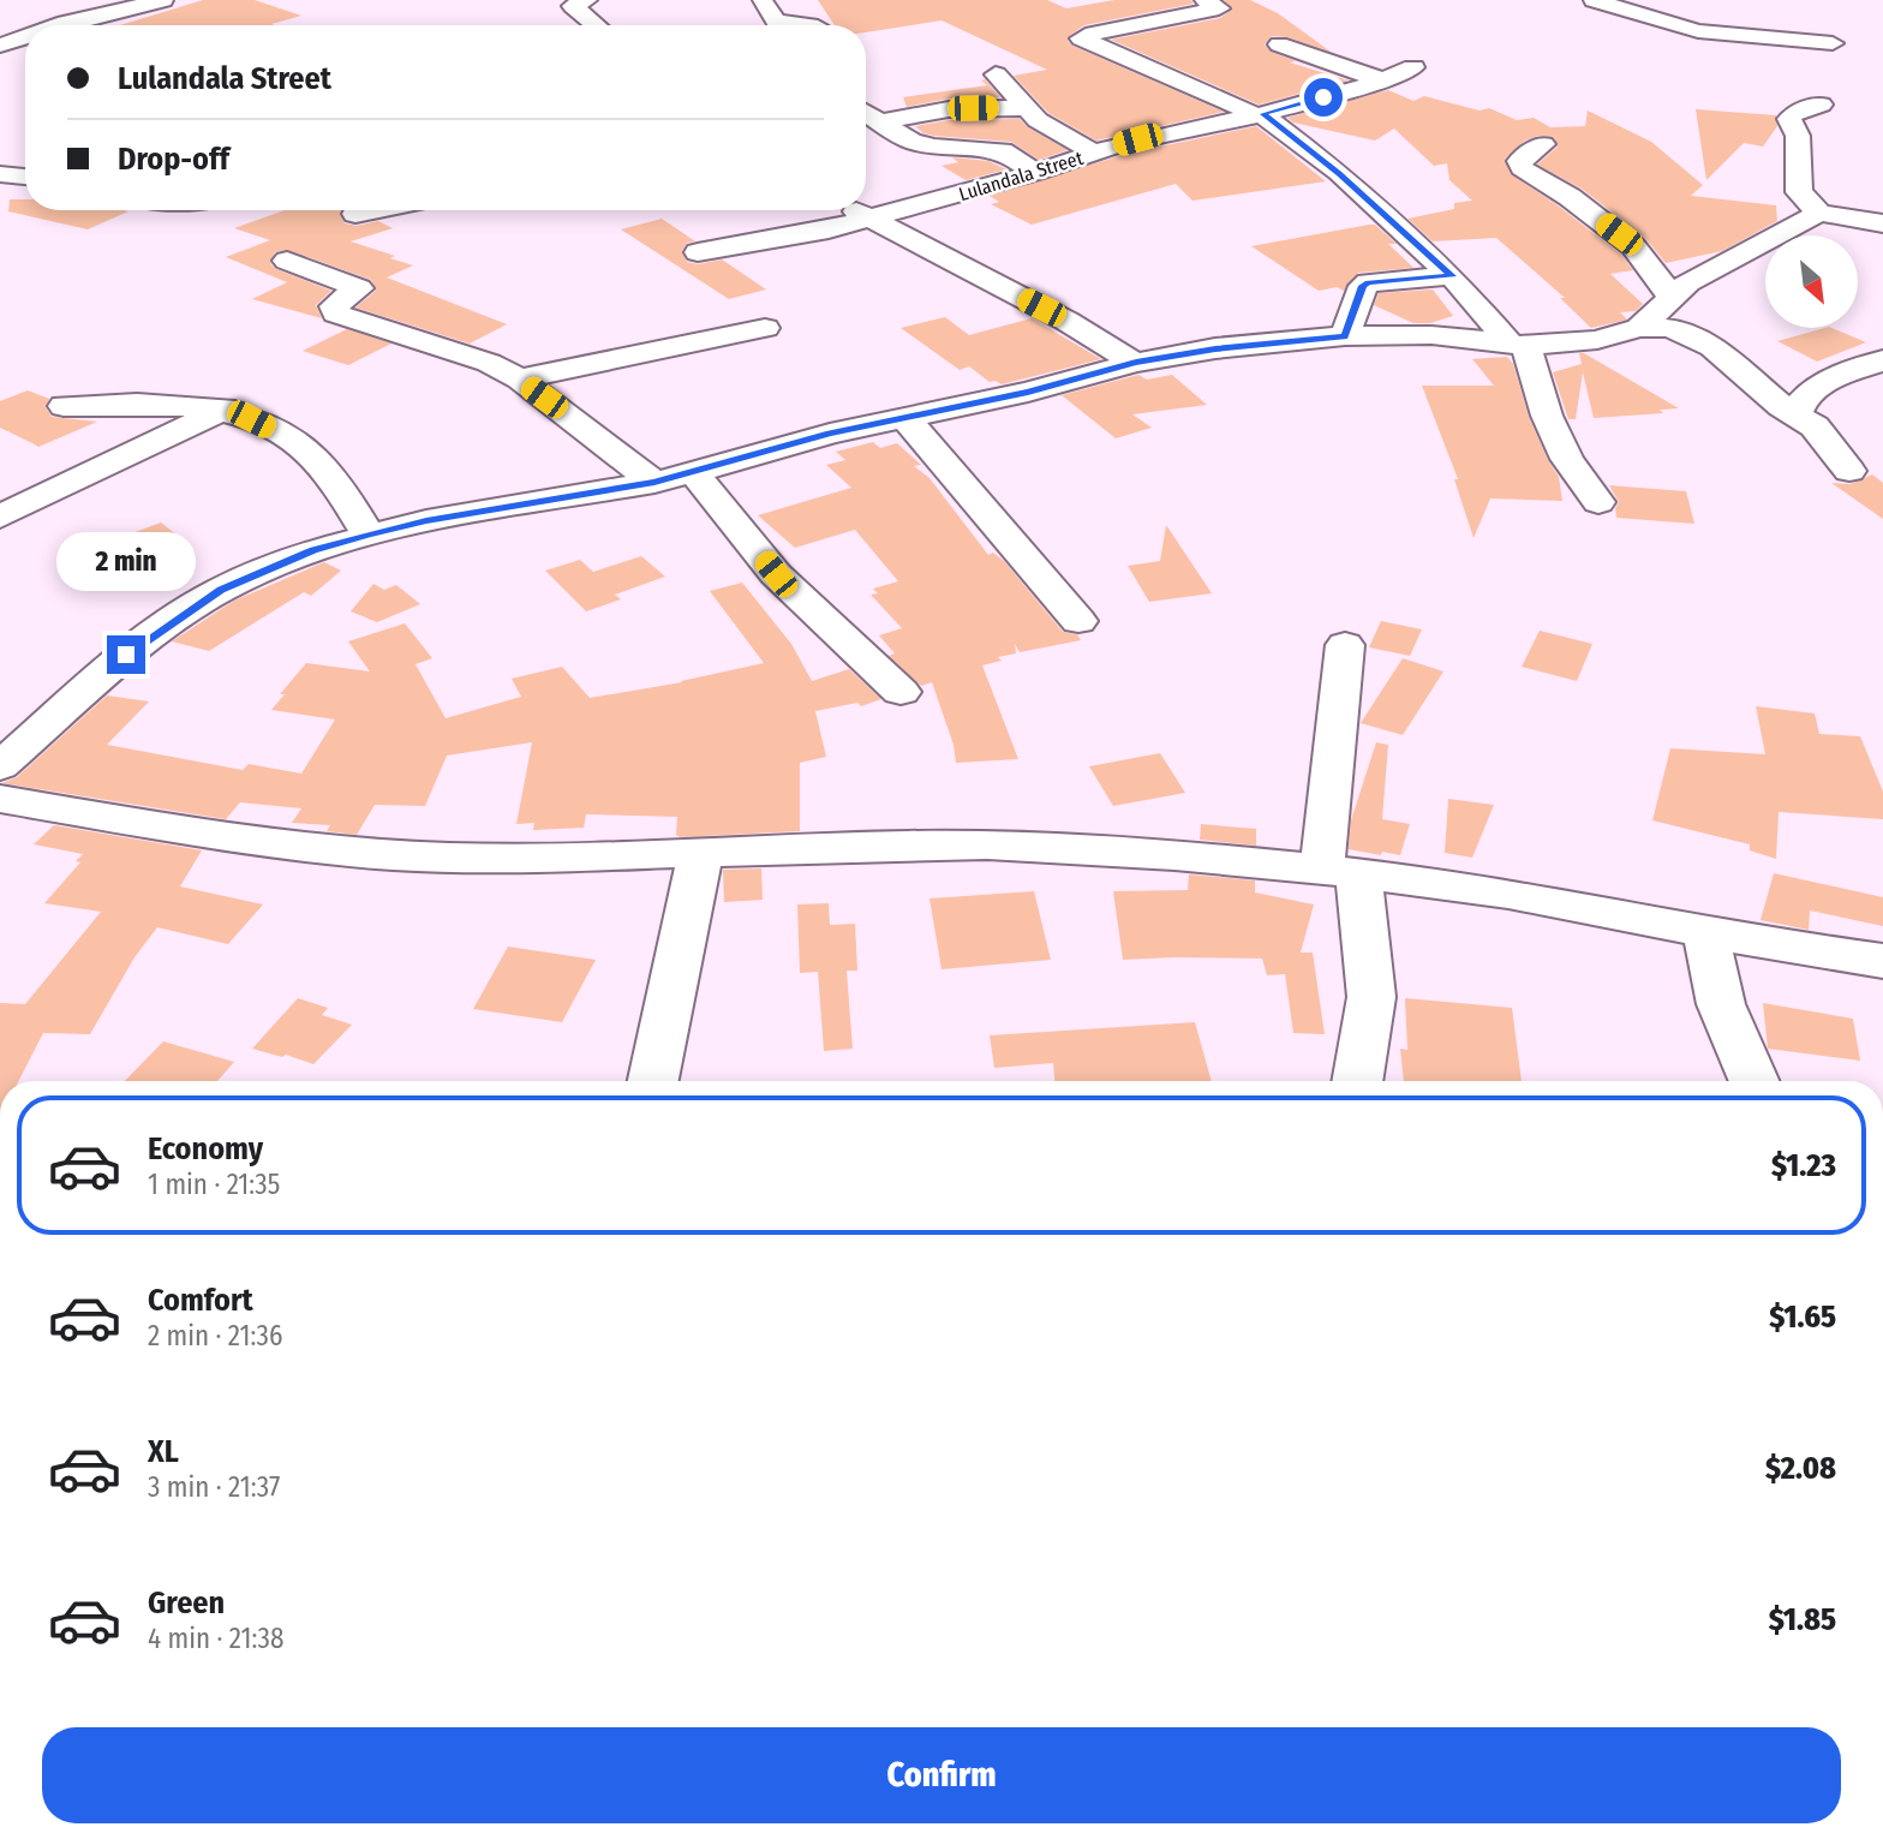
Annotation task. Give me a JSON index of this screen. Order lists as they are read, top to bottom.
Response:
{
  "streets": {
    "street": ["Lulandala Street"]
  },
  "north": "bottom right",
  "page": {
    "banner": ["Lulandala Street", "Drop-off"],
    "bubble": "2 min",
    "list": [
      {
        "name": "Economy",
        "note": "1 min · 21:35",
        "value": "$1.23"
      },
      {
        "name": "Comfort",
        "note": "2 min · 21:36",
        "value": "$1.65"
      },
      {
        "name": "XL",
        "note": "3 min · 21:37",
        "value": "$2.08"
      },
      {
        "name": "Green",
        "note": "4 min · 21:38",
        "value": "$1.85"
      }
    ],
    "buttons": "Confirm"
  }
}
